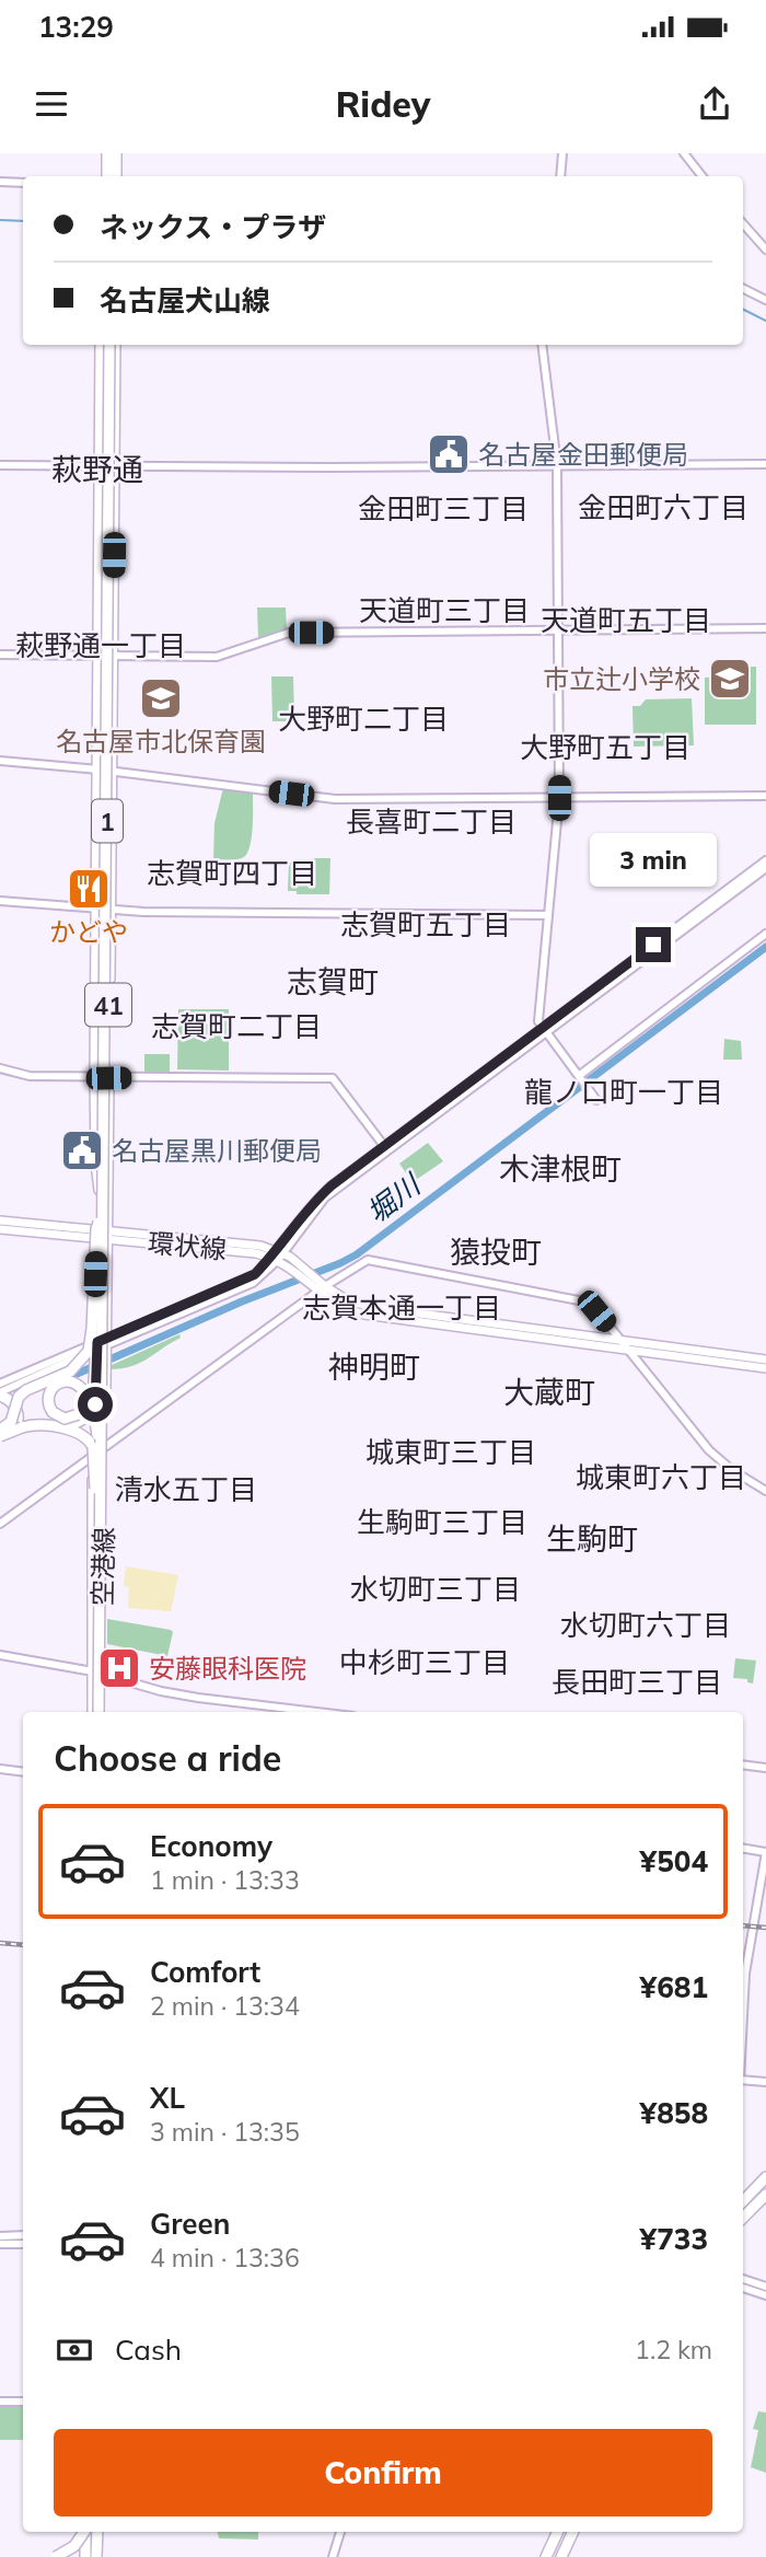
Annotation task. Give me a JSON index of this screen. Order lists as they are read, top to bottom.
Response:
{
  "streets": {
    "highway": ["1", "41", "空港線"],
    "main road": ["環状線"]
  },
  "crossings": [
    ["1", "41"],
    ["1", "環状線"],
    ["41", "環状線"],
    ["41", "空港線"]
  ],
  "districts": [
    "萩野通",
    "金田町六丁目",
    "金田町三丁目",
    "天道町三丁目",
    "天道町五丁目",
    "萩野通一丁目",
    "大野町二丁目",
    "大野町五丁目",
    "長喜町二丁目",
    "志賀町四丁目",
    "志賀町五丁目",
    "志賀町",
    "志賀町二丁目",
    "龍ノ口町一丁目",
    "木津根町",
    "猿投町",
    "志賀本通一丁目",
    "神明町",
    "大蔵町",
    "城東町三丁目",
    "城東町六丁目",
    "清水五丁目",
    "生駒町三丁目",
    "生駒町",
    "水切町三丁目",
    "水切町六丁目",
    "中杉町三丁目",
    "長田町三丁目"
  ],
  "water": ["堀川"],
  "places": {
    "public building": ["名古屋金田郵便局", "名古屋黒川郵便局"],
    "school or university": ["市立辻小学校", "名古屋市北保育園"],
    "restaurant": ["かどや"],
    "hospital": ["安藤眼科医院"]
  },
  "page": {
    "status": "13:29",
    "header": "Ridey",
    "banner": ["ネックス・プラザ", "名古屋犬山線"],
    "bubble": "3 min",
    "heading": "Choose a ride",
    "list": [
      {
        "name": "Economy",
        "note": "1 min · 13:33",
        "value": "¥504"
      },
      {
        "name": "Comfort",
        "note": "2 min · 13:34",
        "value": "¥681"
      },
      {
        "name": "XL",
        "note": "3 min · 13:35",
        "value": "¥858"
      },
      {
        "name": "Green",
        "note": "4 min · 13:36",
        "value": "¥733"
      }
    ],
    "pay": ["Cash", "1.2 km"],
    "buttons": "Confirm"
  }
}
